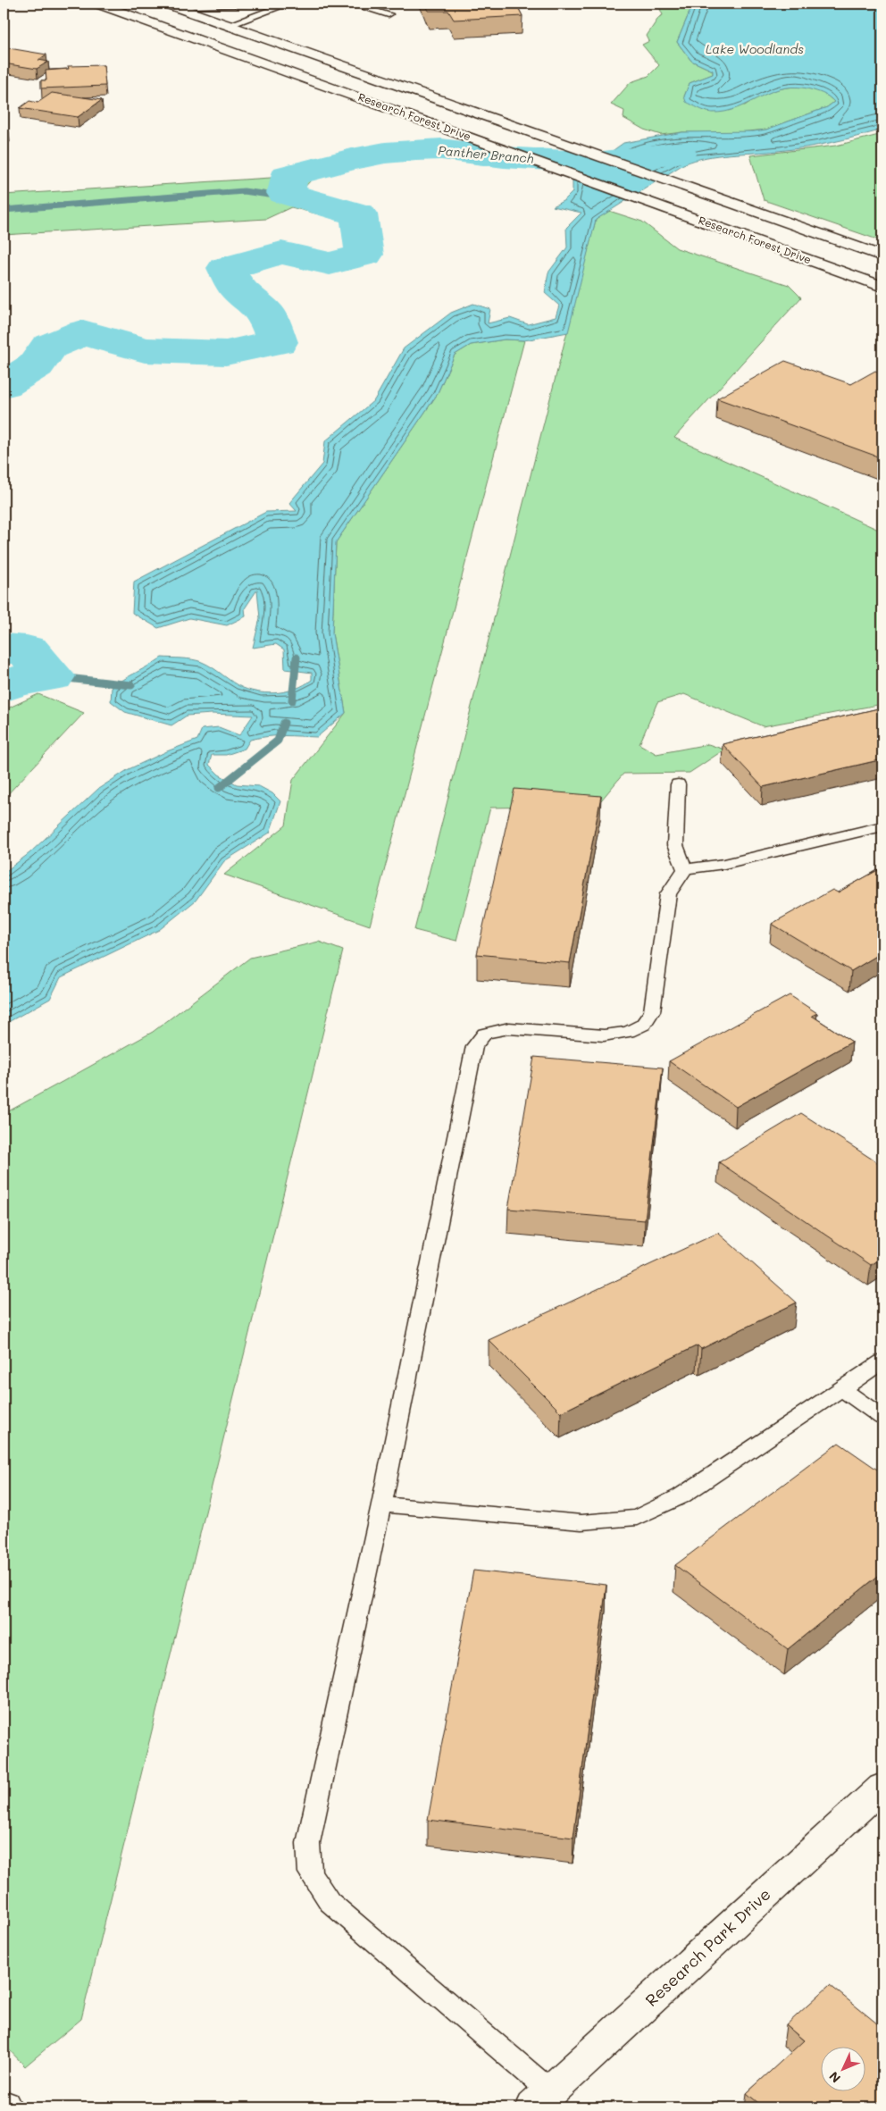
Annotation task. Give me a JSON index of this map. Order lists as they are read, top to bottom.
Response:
{
  "streets": {
    "main road": ["Research Forest Drive", "Research Park Drive"]
  },
  "water": ["Lake Woodlands", "Panther Branch"],
  "north": "bottom left"
}
